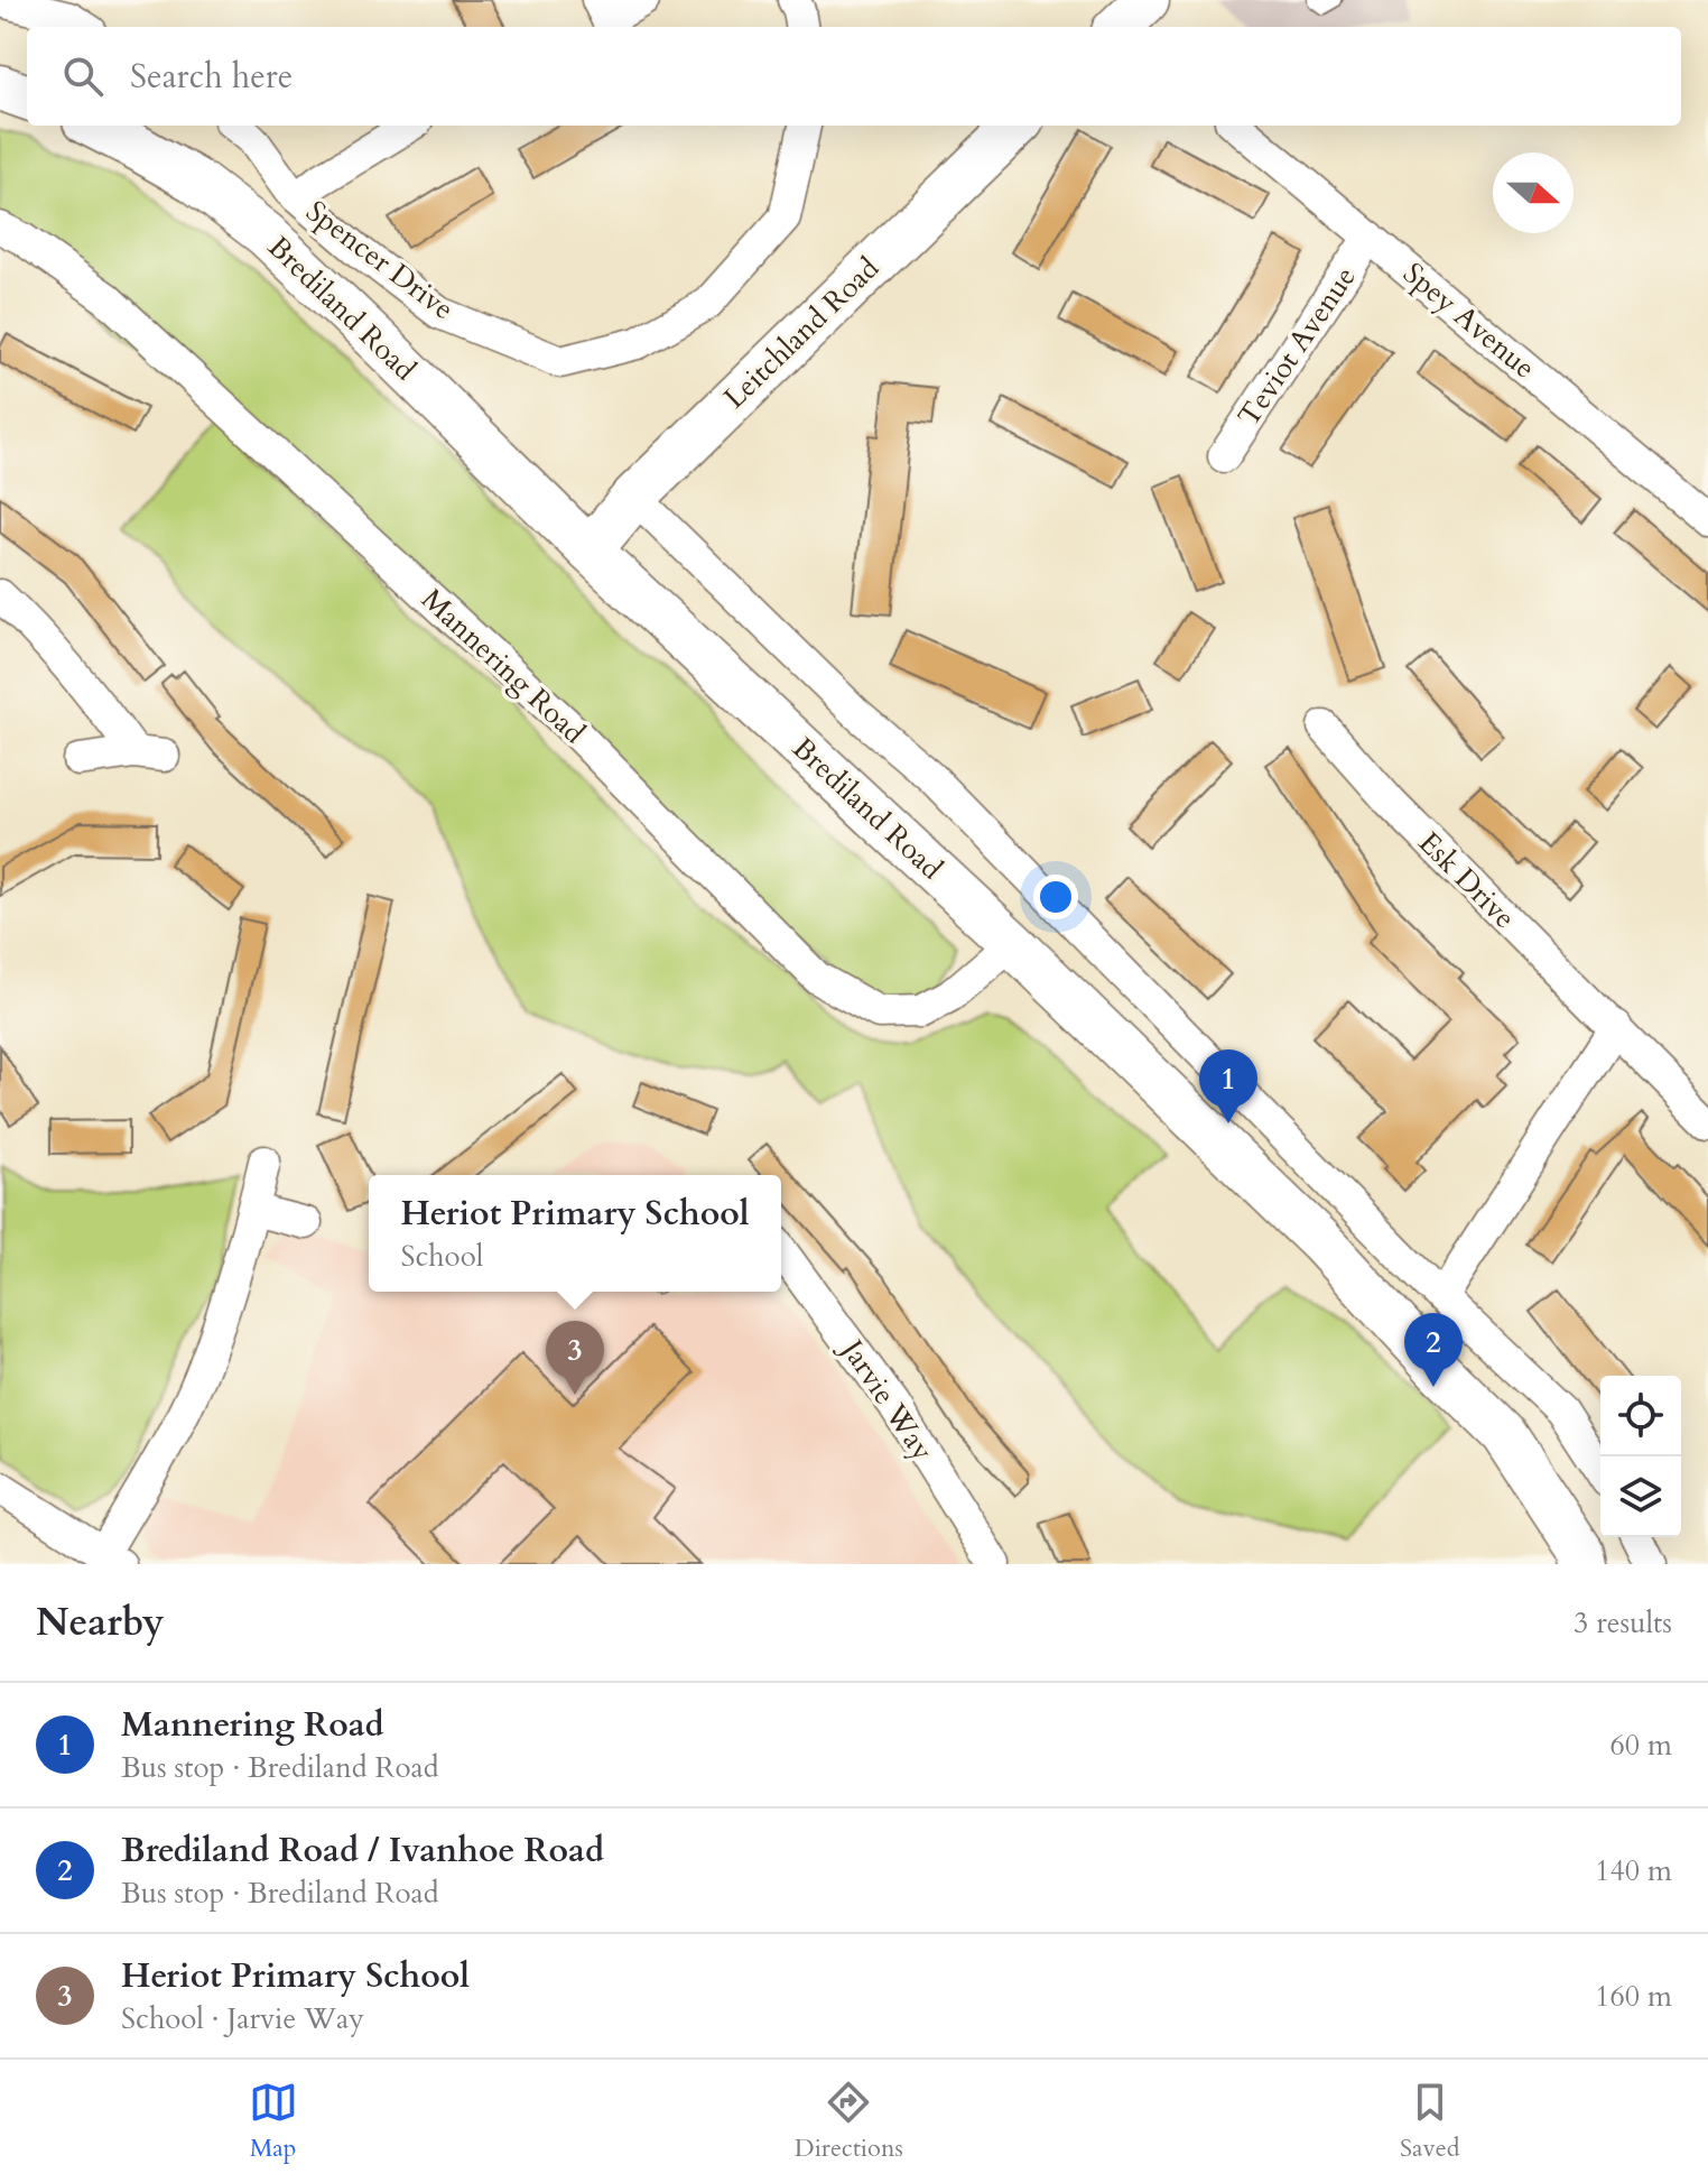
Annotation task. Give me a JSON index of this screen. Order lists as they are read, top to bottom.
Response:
{
  "streets": {
    "street": [
      "Spencer Drive",
      "Brediland Road",
      "Spey Avenue",
      "Leitchland Road",
      "Teviot Avenue",
      "Mannering Road",
      "Esk Drive",
      "Jarvie Way"
    ]
  },
  "crossings": [
    ["Brediland Road", "Leitchland Road"],
    ["Brediland Road", "Mannering Road"],
    ["Spey Avenue", "Teviot Avenue"]
  ],
  "north": "right",
  "page": {
    "search": "Search here",
    "pins": ["1", "2", "3"],
    "popup": ["Heriot Primary School", "School"],
    "heading": ["Nearby", "3 results"],
    "list": [
      {
        "mark": "1",
        "name": "Mannering Road",
        "note": "Bus stop · Brediland Road",
        "value": "60 m"
      },
      {
        "mark": "2",
        "name": "Brediland Road / Ivanhoe Road",
        "note": "Bus stop · Brediland Road",
        "value": "140 m"
      },
      {
        "mark": "3",
        "name": "Heriot Primary School",
        "note": "School · Jarvie Way",
        "value": "160 m"
      }
    ],
    "nav": ["Map", "Directions", "Saved"]
  }
}
